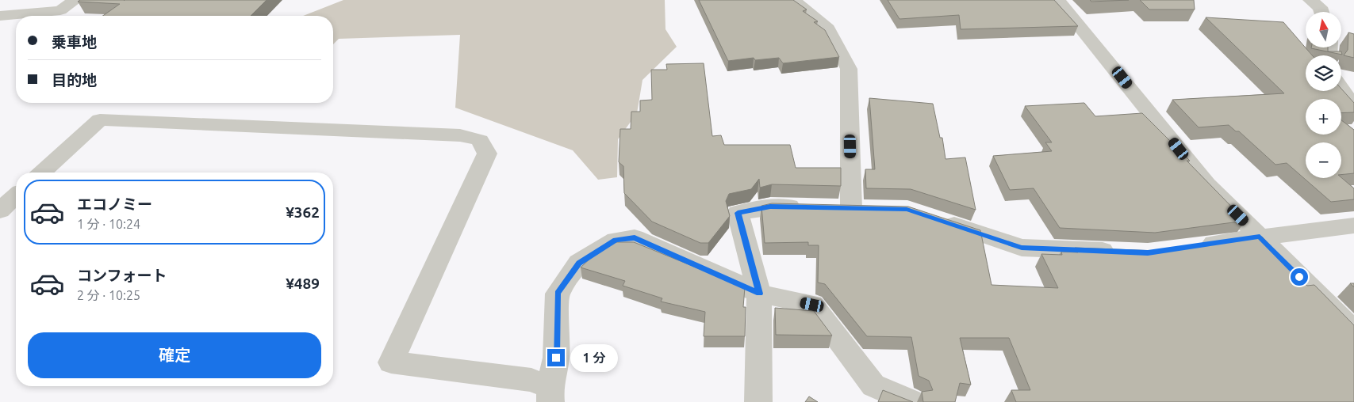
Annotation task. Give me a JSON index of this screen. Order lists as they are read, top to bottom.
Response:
{
  "north": "top",
  "page": {
    "map_buttons": ["+", "−"],
    "banner": ["乗車地", "目的地"],
    "list": [
      {
        "name": "エコノミー",
        "note": "1 分 · 10:24",
        "value": "¥362"
      },
      {
        "name": "コンフォート",
        "note": "2 分 · 10:25",
        "value": "¥489"
      }
    ],
    "buttons": "確定",
    "bubble": "1 分"
  }
}
